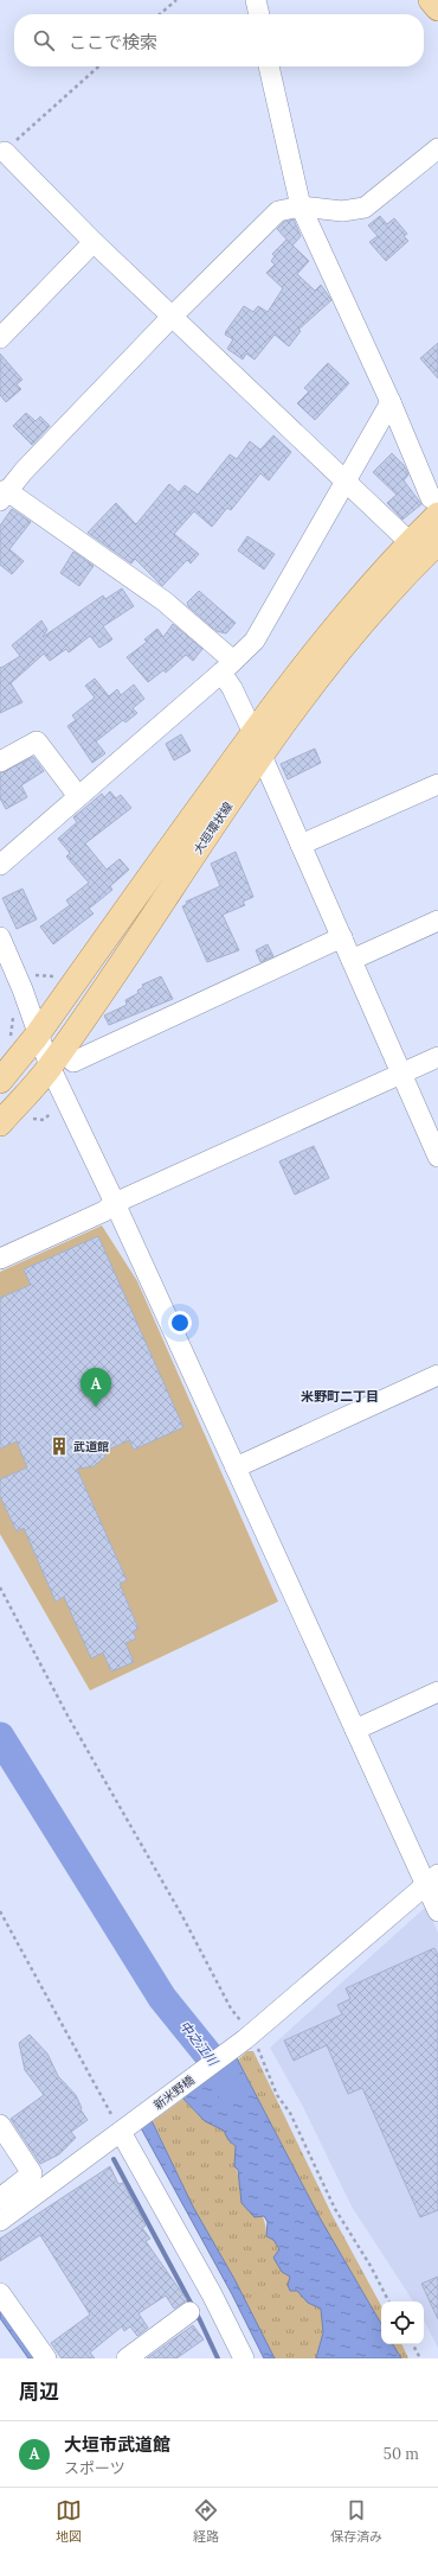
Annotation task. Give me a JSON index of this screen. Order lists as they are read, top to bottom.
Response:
{
  "streets": {
    "main road": ["大垣環状線"],
    "street": ["新米野橋"]
  },
  "districts": ["米野町二丁目"],
  "water": ["中之江川"],
  "places": {
    "building": ["武道館"]
  },
  "page": {
    "search": "ここで検索",
    "pins": "A",
    "heading": "周辺",
    "list": [
      {
        "mark": "A",
        "name": "大垣市武道館",
        "note": "スポーツ",
        "value": "50 m"
      }
    ],
    "nav": ["地図", "経路", "保存済み"]
  }
}
